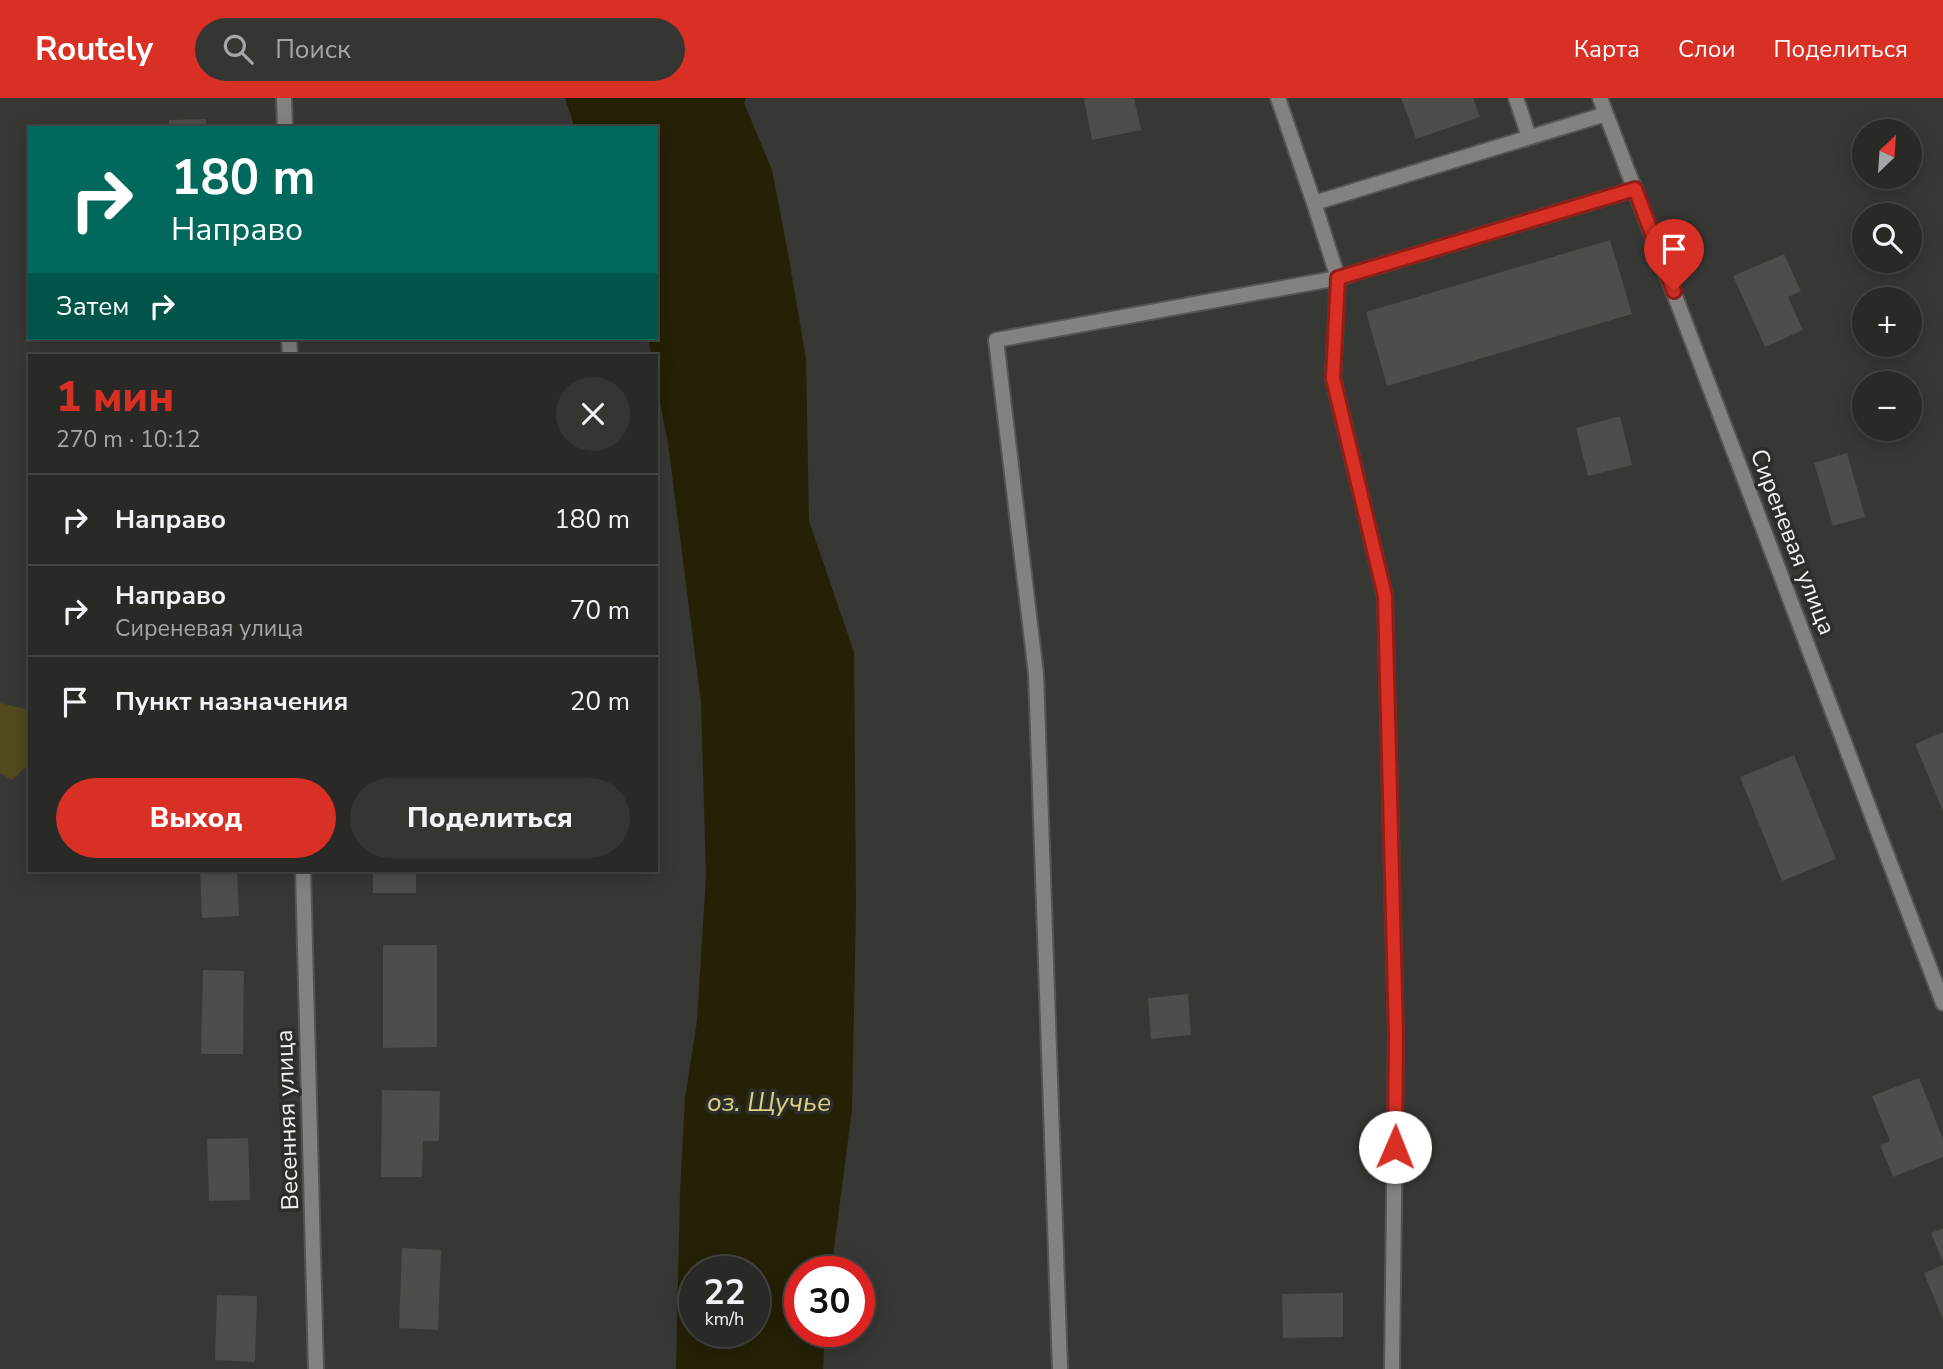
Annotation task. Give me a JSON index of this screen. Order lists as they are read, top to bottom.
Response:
{
  "streets": {
    "street": ["Сиреневая улица", "Весенняя улица"]
  },
  "water": ["оз. Щучье"],
  "north": "top right",
  "page": {
    "header": "Routely",
    "search": "Поиск",
    "nav": ["Карта", "Слои", "Поделиться"],
    "map_buttons": ["+", "−"],
    "turn": ["180 m", "Направо"],
    "then": "Затем",
    "heading": ["1 мин", "270 m · 10:12"],
    "list": [
      {
        "name": "Направо",
        "value": "180 m"
      },
      {
        "name": "Направо",
        "note": "Сиреневая улица",
        "value": "70 m"
      },
      {
        "name": "Пункт назначения",
        "value": "20 m"
      }
    ],
    "buttons": ["Выход", "Поделиться"],
    "speed": "22 km/h",
    "limit": "30"
  }
}
